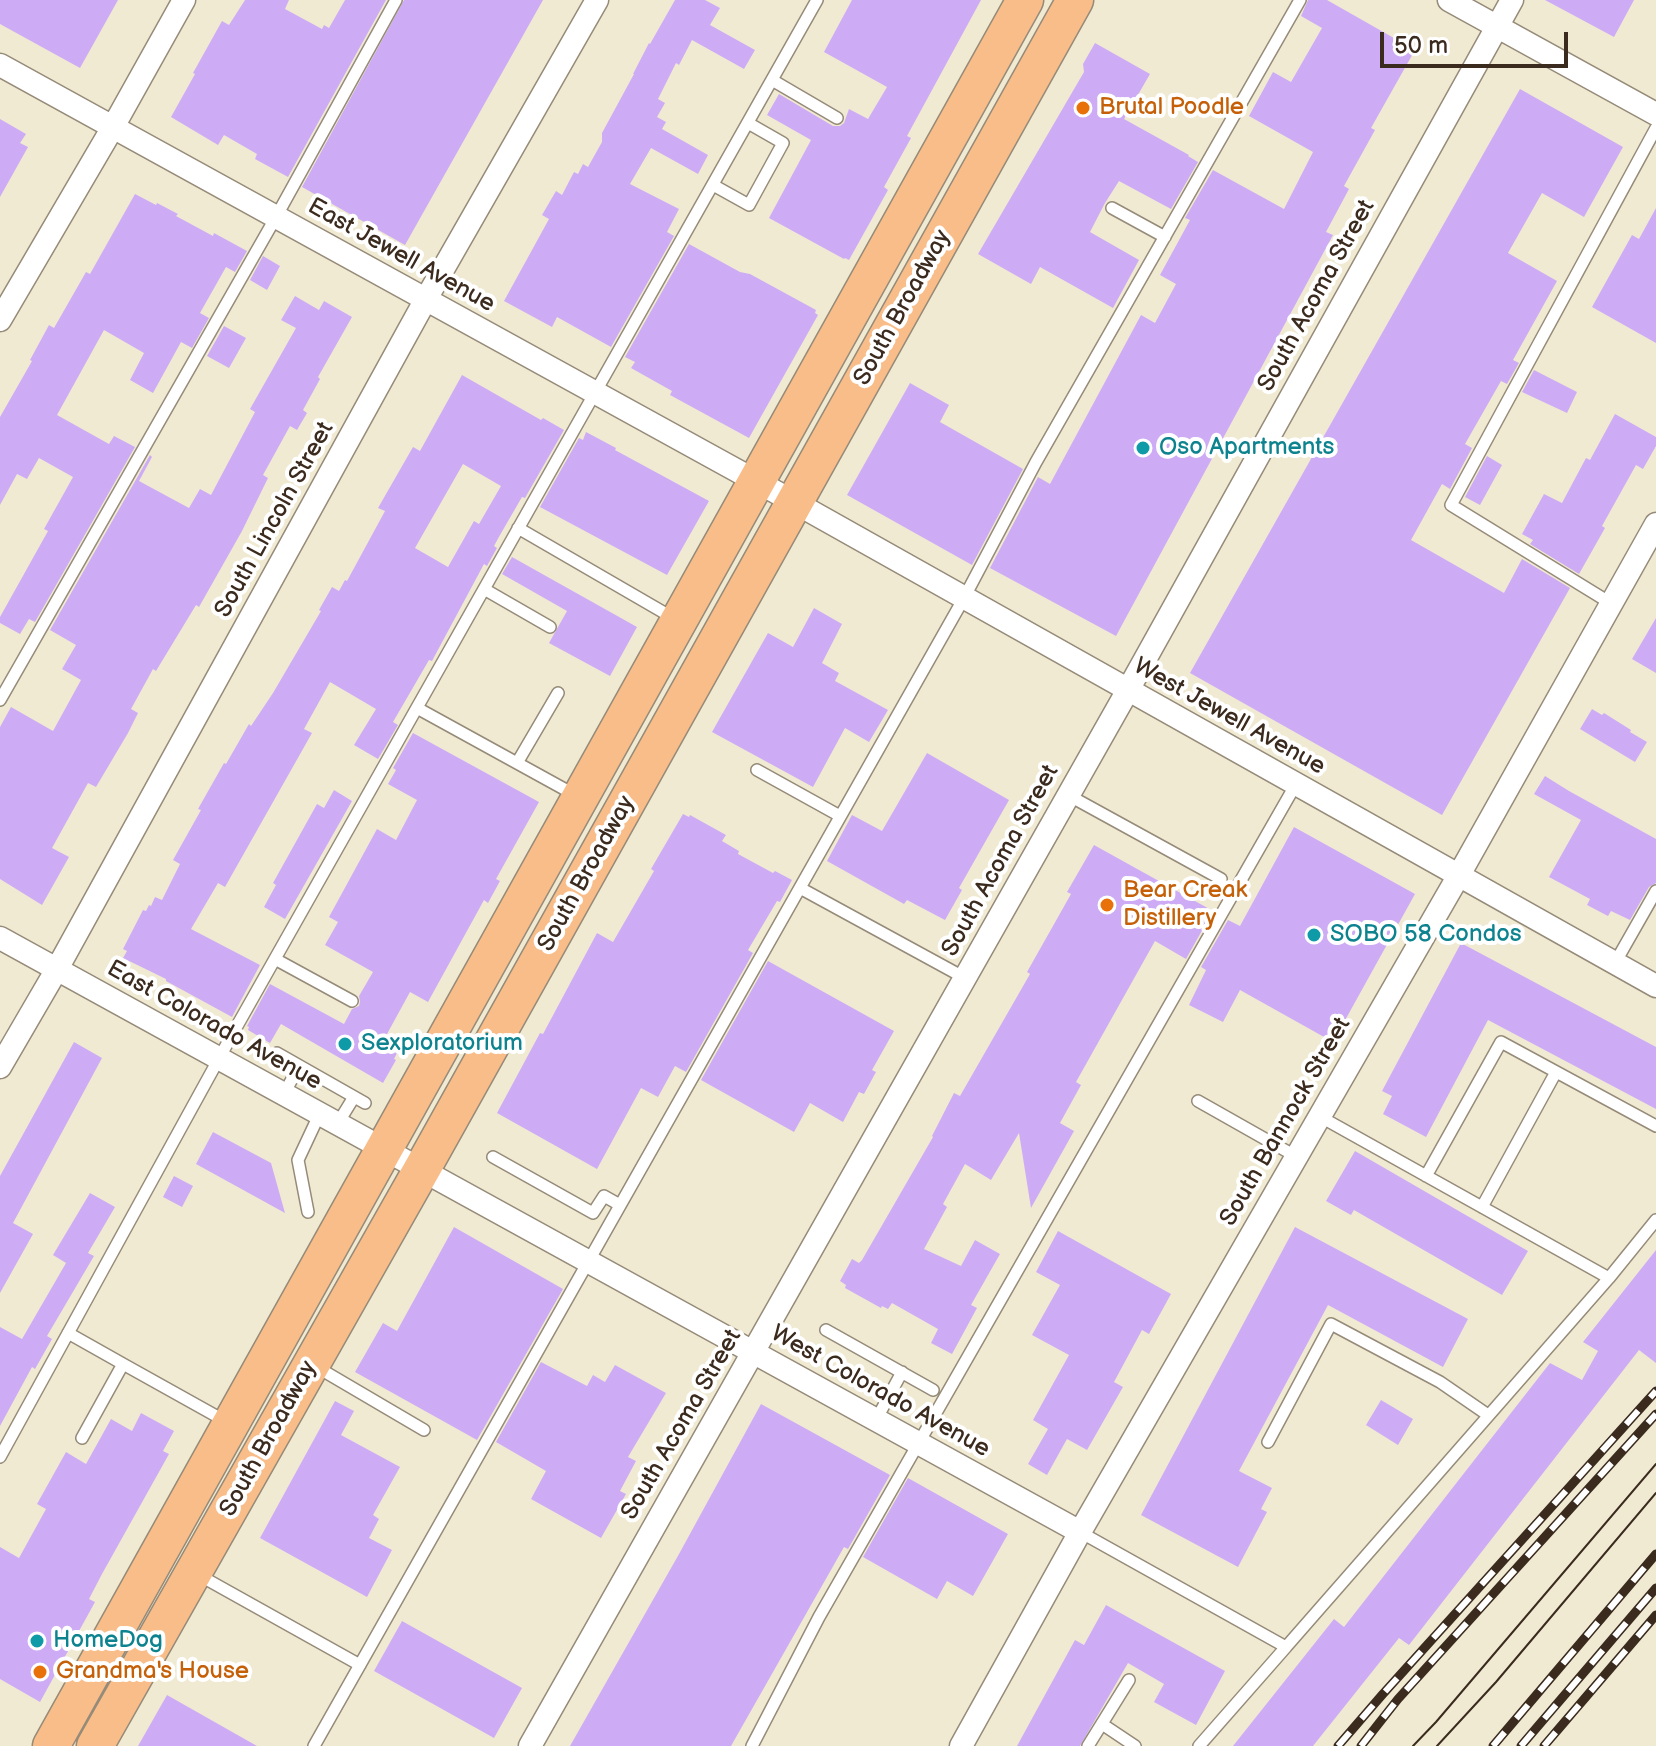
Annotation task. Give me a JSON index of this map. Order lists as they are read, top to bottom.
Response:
{
  "streets": {
    "main road": ["South Broadway"],
    "street": [
      "East Jewell Avenue",
      "South Acoma Street",
      "South Lincoln Street",
      "West Jewell Avenue",
      "East Colorado Avenue",
      "South Bannock Street",
      "West Colorado Avenue"
    ]
  },
  "crossings": [
    ["East Jewell Avenue", "South Broadway"],
    ["East Jewell Avenue", "South Lincoln Street"],
    ["East Jewell Avenue", "West Jewell Avenue"],
    ["South Acoma Street", "West Jewell Avenue"],
    ["South Acoma Street", "West Colorado Avenue"],
    ["South Broadway", "West Jewell Avenue"],
    ["South Broadway", "East Colorado Avenue"],
    ["South Broadway", "West Colorado Avenue"],
    ["South Lincoln Street", "East Colorado Avenue"],
    ["West Jewell Avenue", "South Bannock Street"],
    ["East Colorado Avenue", "West Colorado Avenue"],
    ["South Bannock Street", "West Colorado Avenue"]
  ],
  "places": [
    "Brutal Poodle",
    "Oso Apartments",
    "Bear Creak Distillery",
    "SOBO 58 Condos",
    "Sexploratorium",
    "HomeDog",
    "Grandma's House"
  ],
  "scale_bar": "50 m"
}
